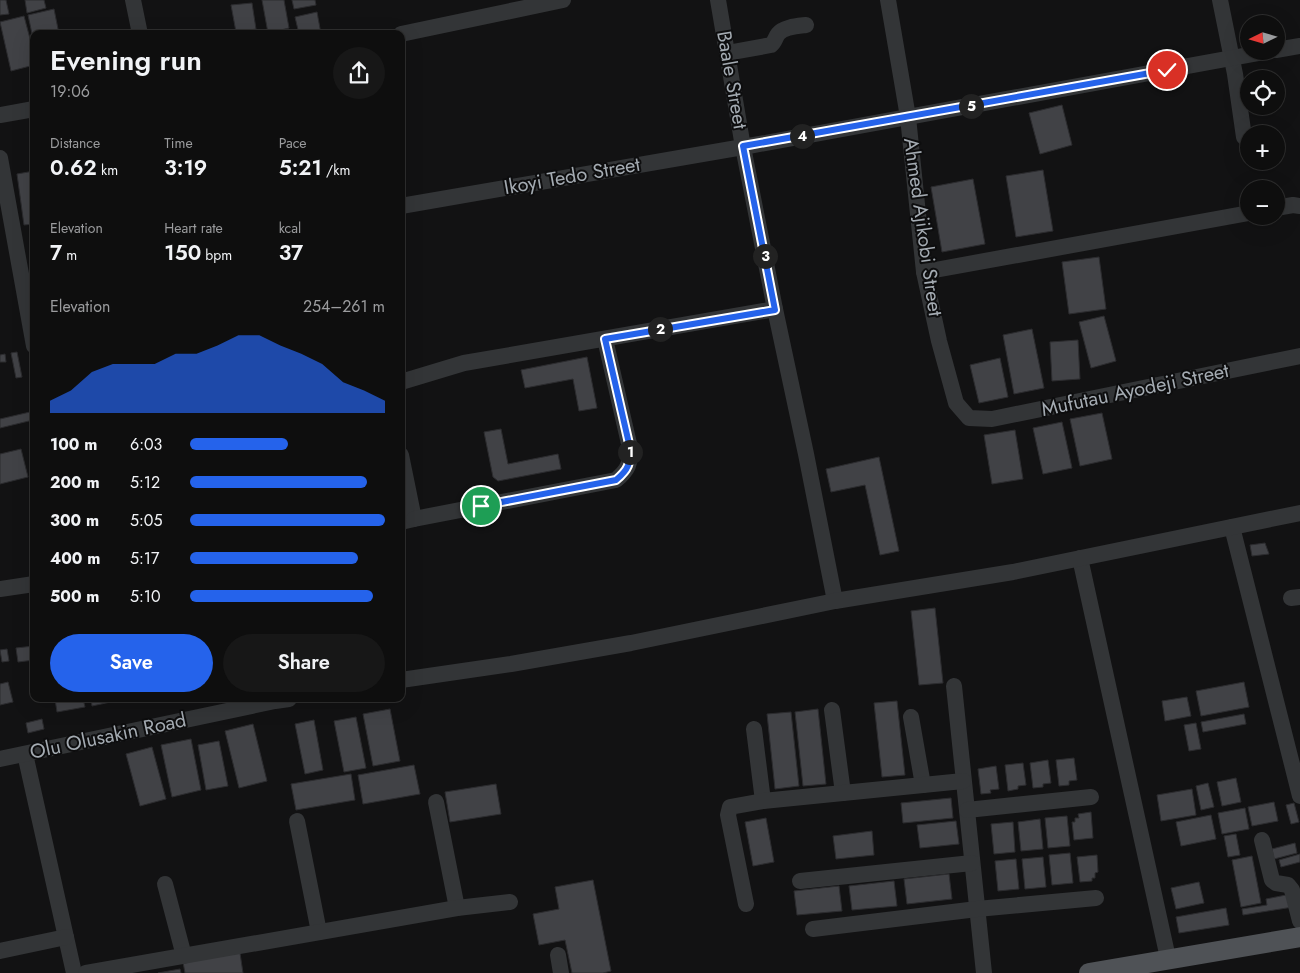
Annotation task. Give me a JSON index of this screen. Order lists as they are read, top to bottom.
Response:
{
  "streets": {
    "street": [
      "Baale Street",
      "Ikoyi Tedo Street",
      "Ahmed Ajikobi Street",
      "Mufutau Ayodeji Street",
      "Olu Olusakin Road"
    ]
  },
  "crossings": [
    ["Baale Street", "Ikoyi Tedo Street"],
    ["Ikoyi Tedo Street", "Ahmed Ajikobi Street"],
    ["Ahmed Ajikobi Street", "Mufutau Ayodeji Street"]
  ],
  "north": "left",
  "page": {
    "map_buttons": ["+", "−"],
    "heading": ["Evening run", "19:06"],
    "pins": [
      "5",
      "4",
      "3",
      "2",
      "1"
    ],
    "stats": [
      ["Distance", "0.62 km"],
      ["Time", "3:19"],
      ["Pace", "5:21 /km"],
      ["Elevation", "7 m"],
      ["Heart rate", "150 bpm"],
      ["kcal", "37"]
    ],
    "chart": ["Elevation", "254–261 m"],
    "list": [
      {
        "name": "100 m",
        "note": "6:03"
      },
      {
        "name": "200 m",
        "note": "5:12"
      },
      {
        "name": "300 m",
        "note": "5:05"
      },
      {
        "name": "400 m",
        "note": "5:17"
      },
      {
        "name": "500 m",
        "note": "5:10"
      }
    ],
    "buttons": ["Save", "Share"]
  }
}
